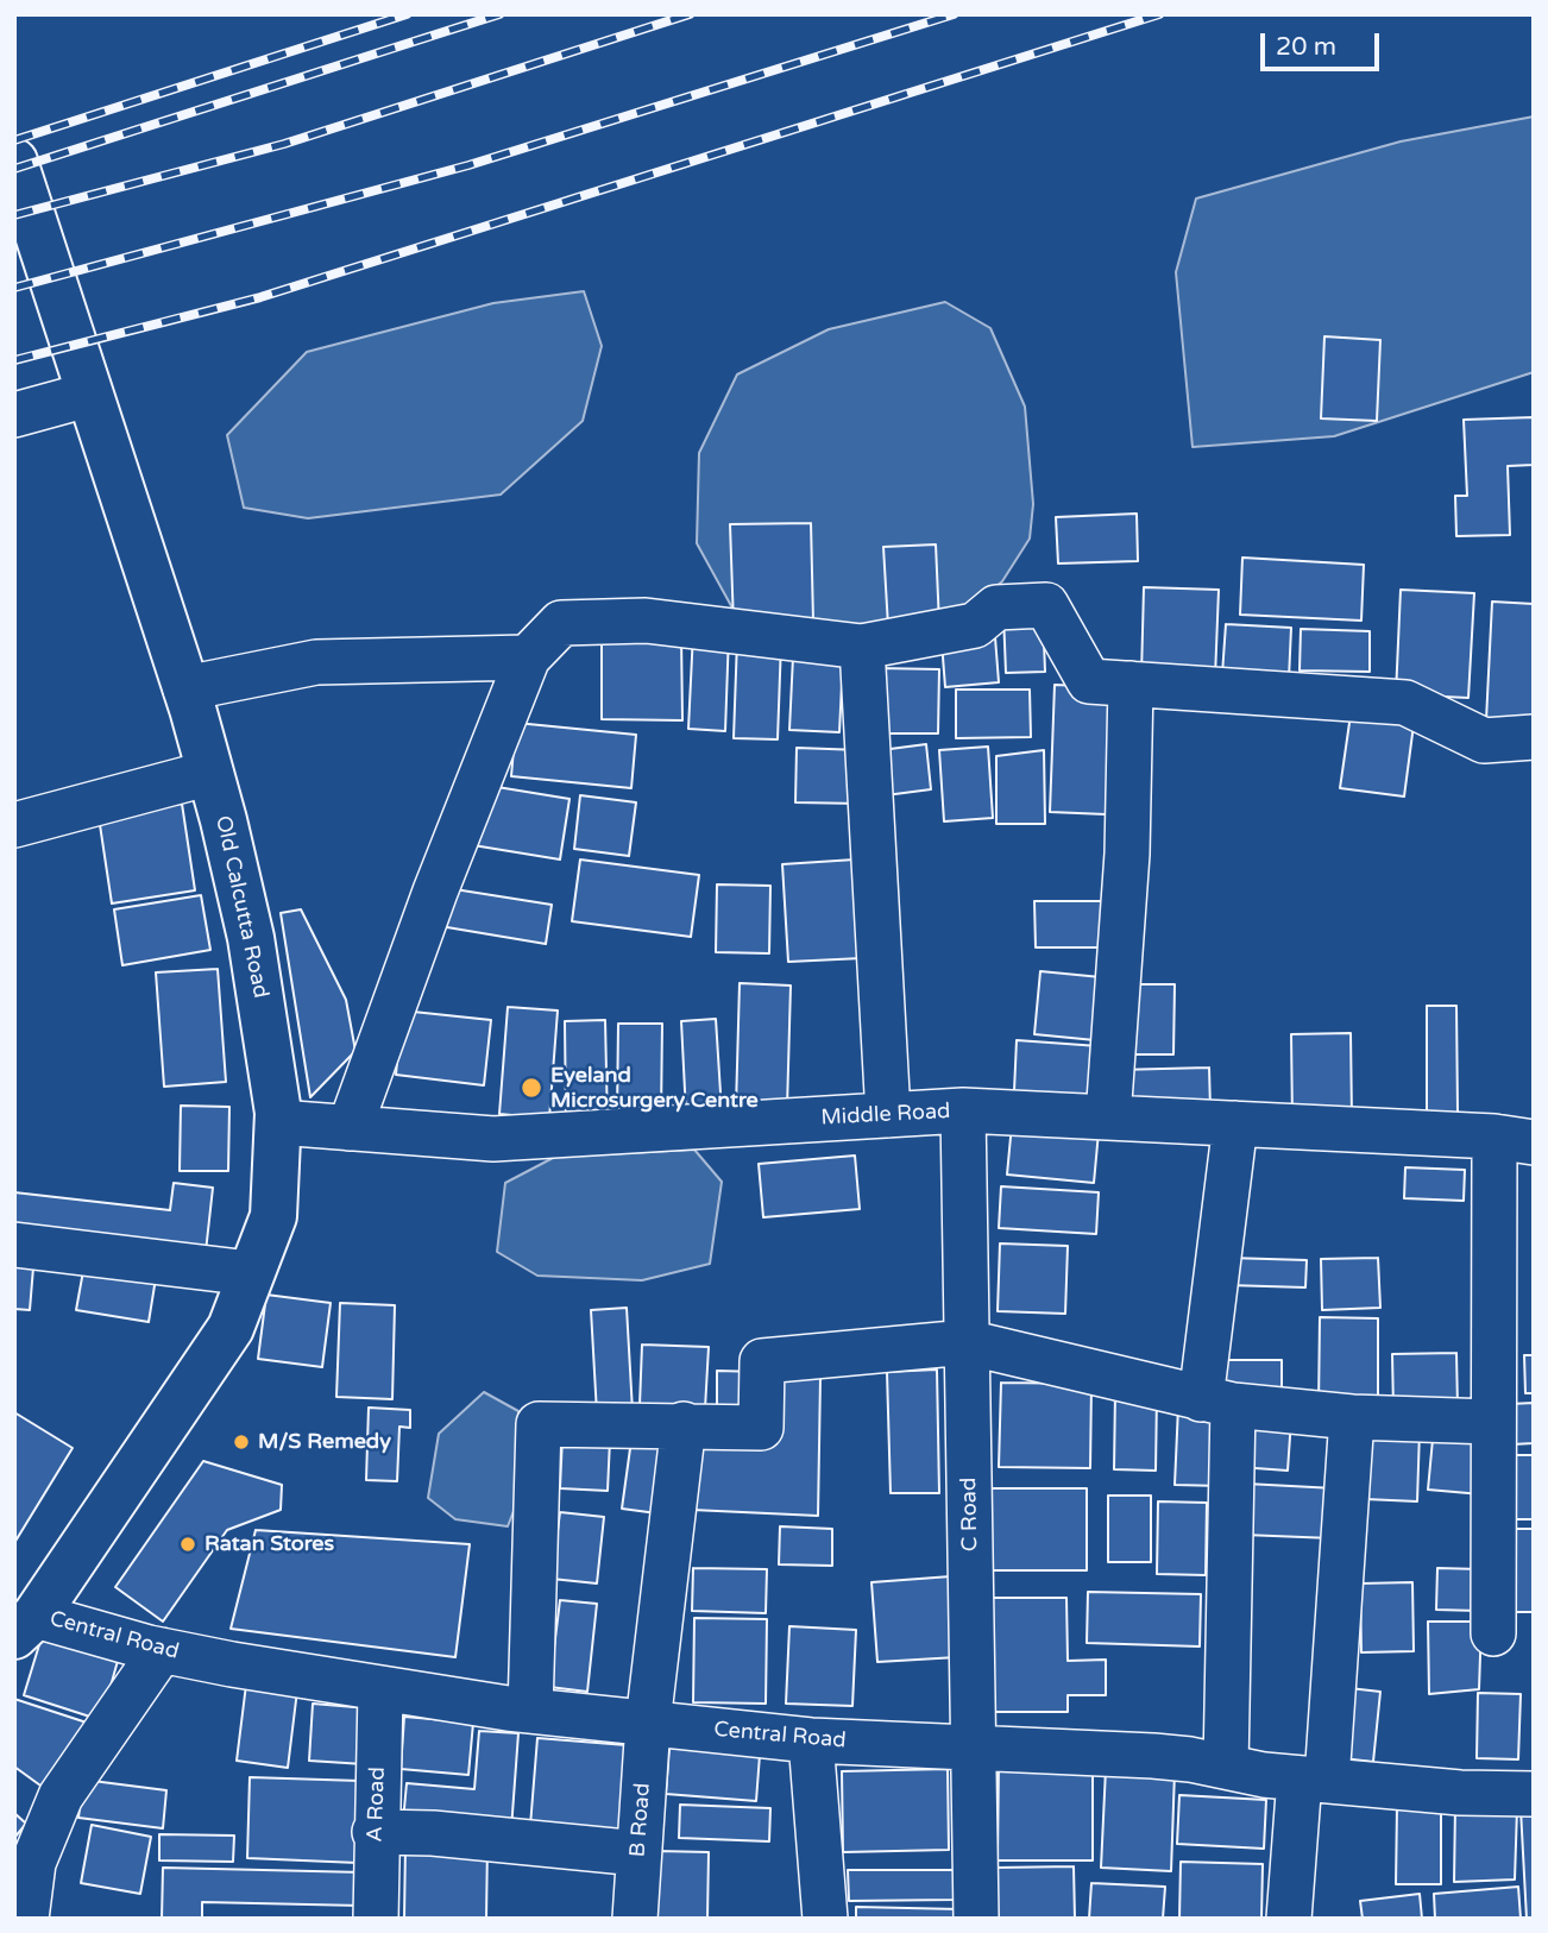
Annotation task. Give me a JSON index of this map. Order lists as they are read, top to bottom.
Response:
{
  "streets": {
    "main road": ["Old Calcutta Road"],
    "street": [
      "Middle Road",
      "C Road",
      "Central Road",
      "A Road",
      "B Road"
    ]
  },
  "crossings": [
    ["Old Calcutta Road", "Middle Road"],
    ["Old Calcutta Road", "Central Road"],
    ["Middle Road", "C Road"],
    ["C Road", "Central Road"],
    ["Central Road", "A Road"],
    ["Central Road", "B Road"]
  ],
  "places": ["Eyeland Microsurgery Centre", "M/S Remedy", "Ratan Stores"],
  "scale_bar": "20 m"
}
